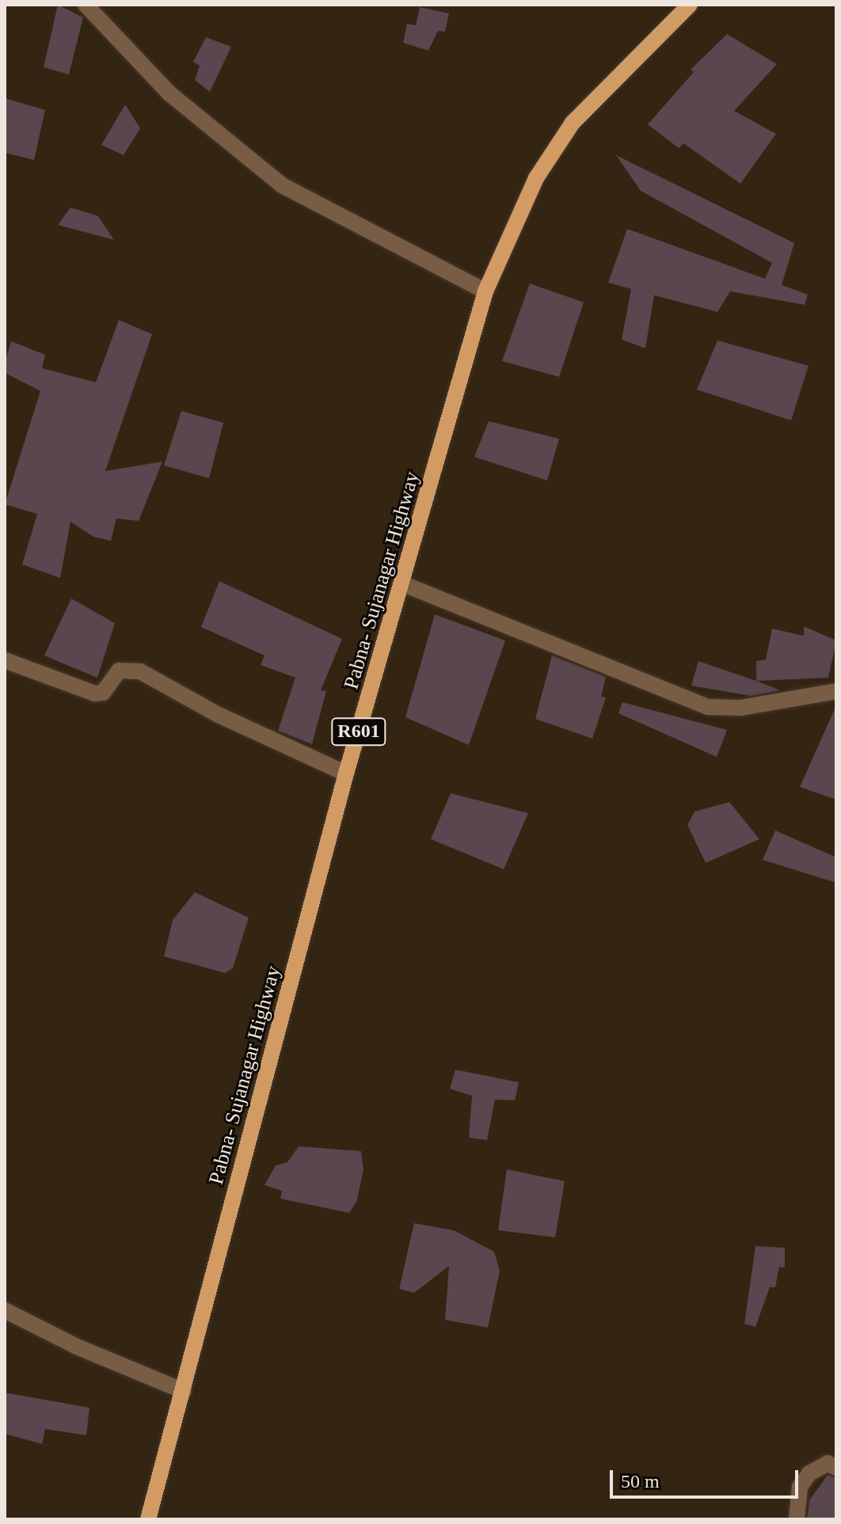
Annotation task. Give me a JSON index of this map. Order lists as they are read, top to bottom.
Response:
{
  "streets": {
    "main road": ["Pabna- Sujanagar Highway", "R601"]
  },
  "scale_bar": "50 m"
}
